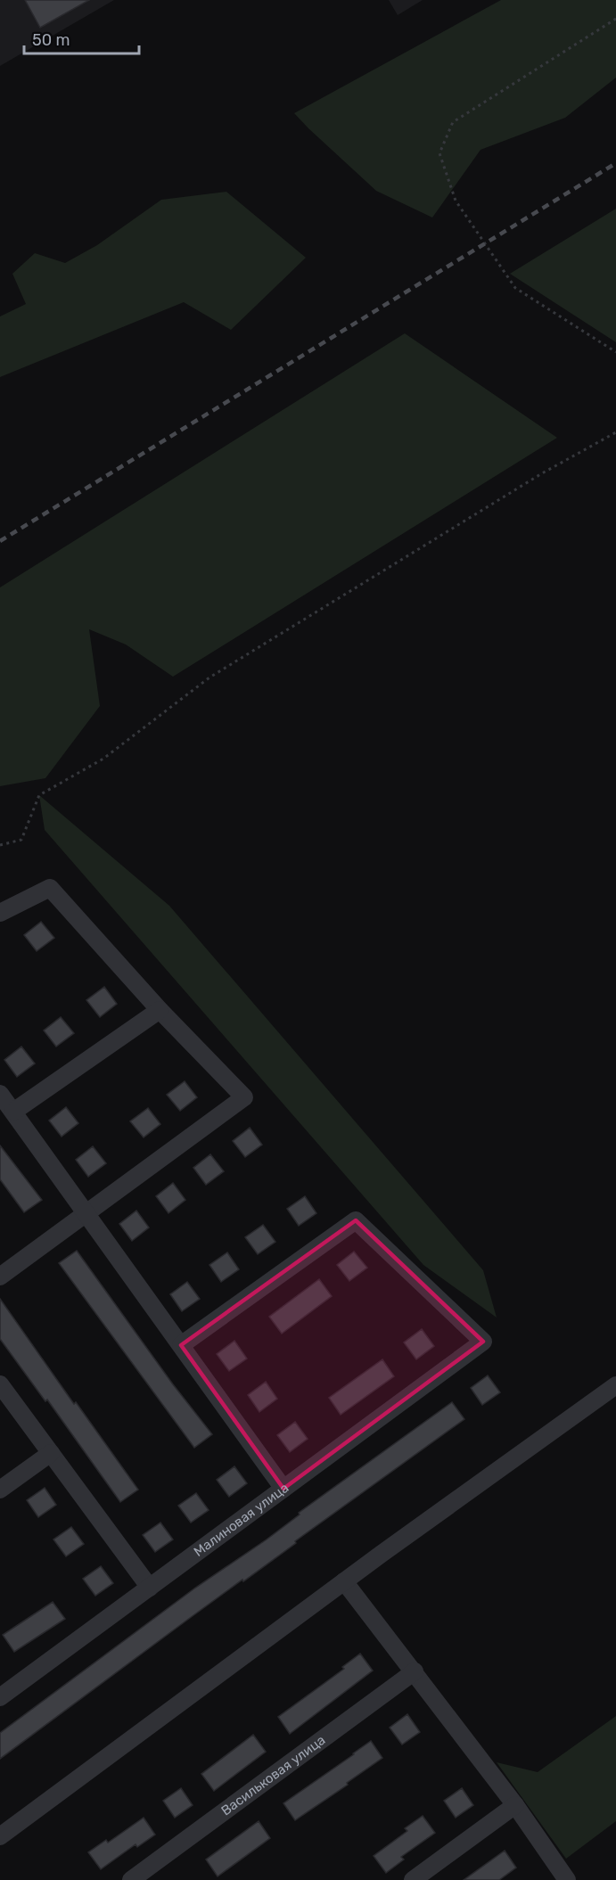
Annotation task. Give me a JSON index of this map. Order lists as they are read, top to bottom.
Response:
{
  "streets": {
    "street": ["Малиновая улица", "Васильковая улица"]
  },
  "scale_bar": "50 m"
}
